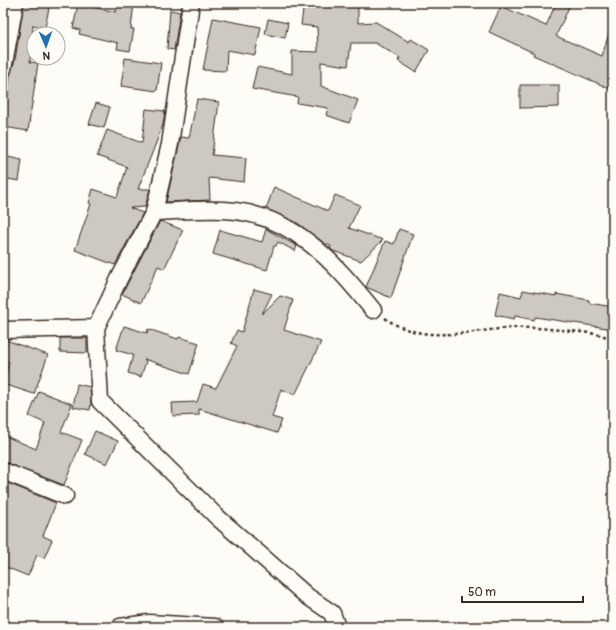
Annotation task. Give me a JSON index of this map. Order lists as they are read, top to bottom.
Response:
{
  "scale_bar": "50 m",
  "north": "bottom"
}
